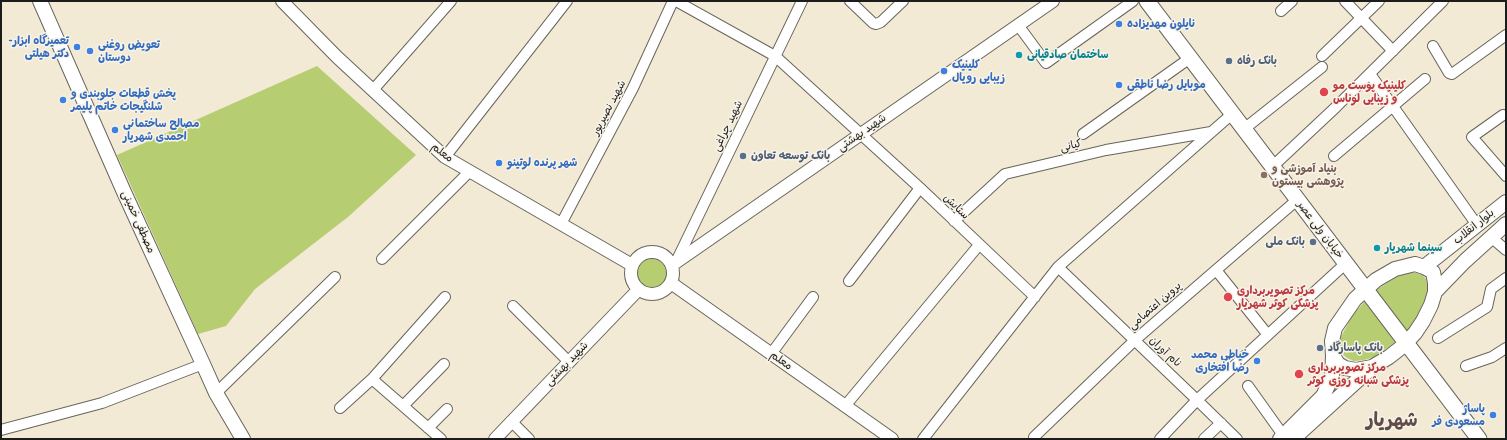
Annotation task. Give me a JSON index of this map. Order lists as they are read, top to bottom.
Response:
{
  "streets": {
    "main road": ["مصطفی خمینی", "بلوار انقلاب", "خیابان ولی عصر"],
    "street": [
      "شهید نصیرپور",
      "شهید چراغی",
      "شهید بهشتی",
      "کیانی",
      "معلم",
      "ستایش",
      "پروین اعتصامی",
      "نام آوران"
    ]
  },
  "crossings": [
    ["شهید نصیرپور", "معلم"],
    ["شهید نصیرپور", "ستایش"],
    ["شهید چراغی", "شهید بهشتی"],
    ["شهید چراغی", "معلم"],
    ["شهید چراغی", "ستایش"],
    ["شهید بهشتی", "معلم"],
    ["شهید بهشتی", "ستایش"],
    ["کیانی", "ستایش"],
    ["خیابان ولی عصر", "پروین اعتصامی"],
    ["پروین اعتصامی", "نام آوران"]
  ],
  "districts": ["شهریار"],
  "places": [
    "نایلون مهدیزاده",
    "-تعمیرگاه ابزار دکتر هیلتی",
    "تعویض روغنی دوستان",
    "ساختمان صادقیانی",
    "بانک رفاه",
    "کلینیک زیبایی رویال",
    "موبایل رضا ناطقی",
    "کلینیک پوست مو و زیبایی لوناس",
    "پخش قطعات جلوبندی و شلنگیجات خاتم پلیمر",
    "مصالح ساختمانی احمدی شهریار",
    "بانک توسعه تعاون",
    "شهر پرنده لوتینو",
    "بنیاد آموزشی و پژوهشی بیستون",
    "بانک ملی",
    "سینما شهریار",
    "مرکز تصویربرداری پزشکی کوثر شهریار",
    "بانک پاسارگاد",
    "خیاطی محمد رضا افتخاری",
    "مرکز تصویربرداری پزشکی شبانه روزی کوثر",
    "پاساژ مسعودی فر"
  ]
}
